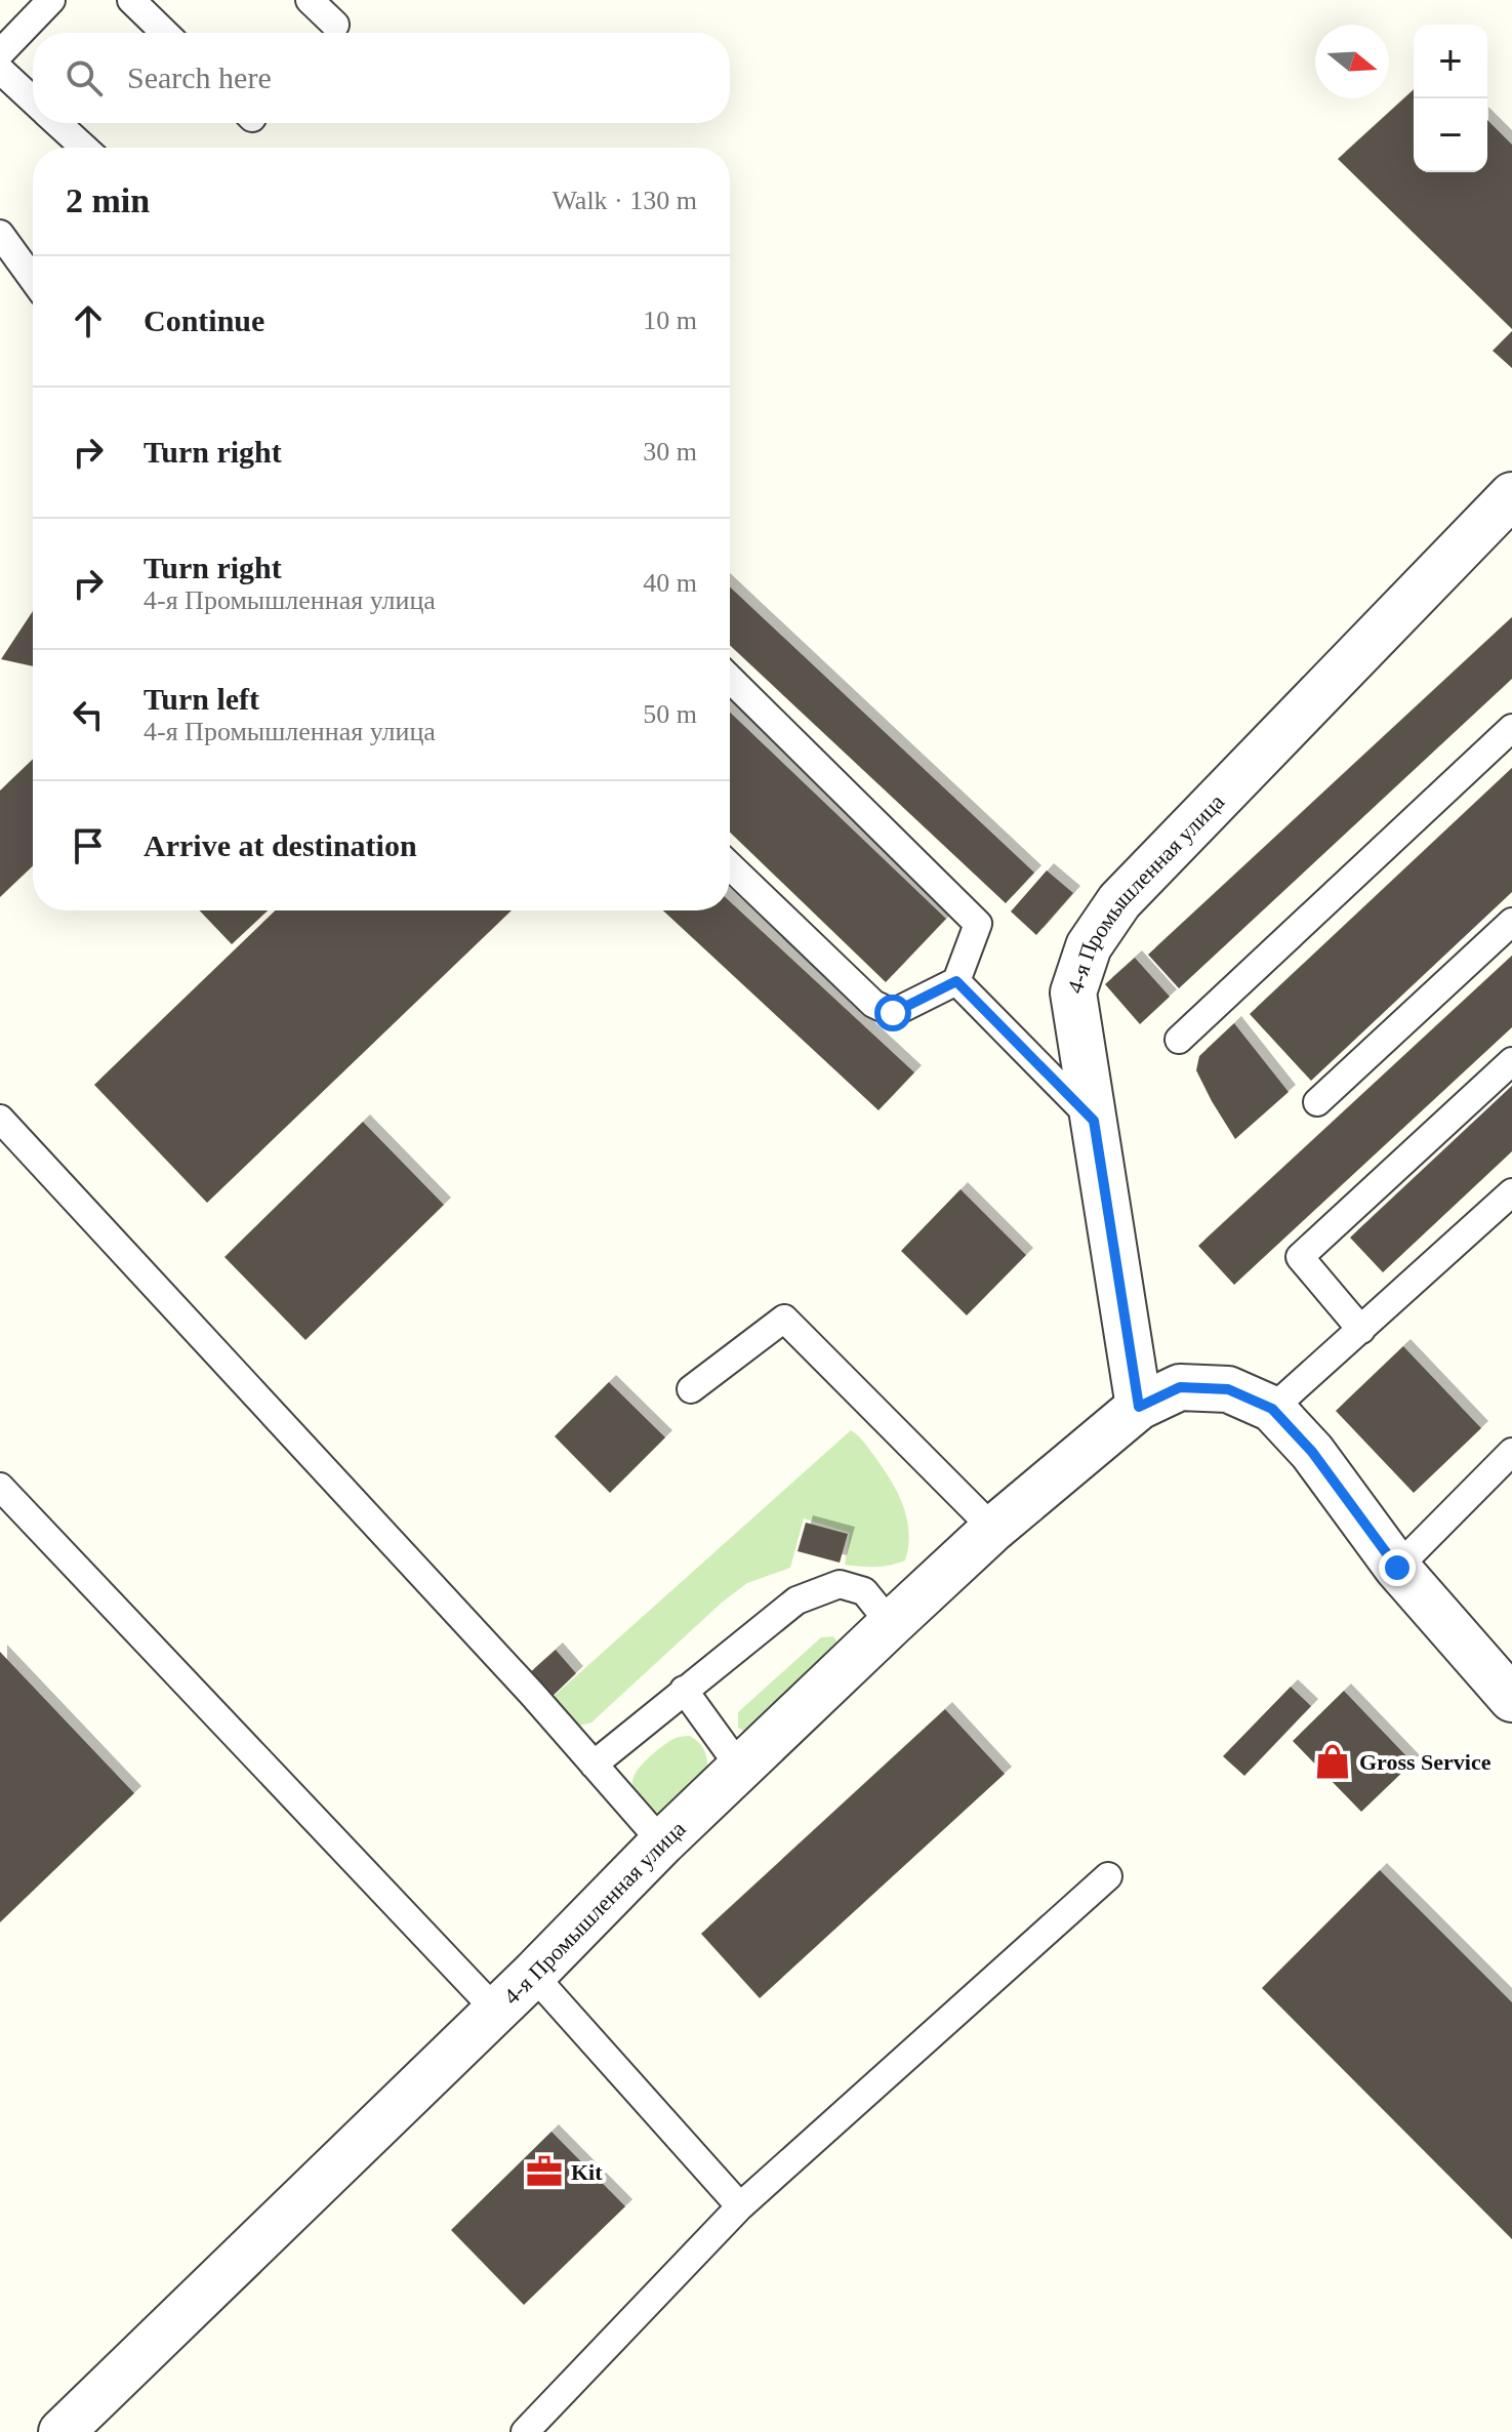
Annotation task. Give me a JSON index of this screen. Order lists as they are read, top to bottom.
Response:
{
  "streets": {
    "street": ["4-я Промышленная улица"]
  },
  "places": {
    "shop": ["Gross Service"],
    "office": ["Kit"]
  },
  "north": "right",
  "page": {
    "map_buttons": ["+", "−"],
    "search": "Search here",
    "heading": ["2 min", "Walk · 130 m"],
    "list": [
      ["Continue", "10 m"],
      ["Turn right", "30 m"],
      ["Turn right", "4-я Промышленная улица", "40 m"],
      ["Turn left", "4-я Промышленная улица", "50 m"],
      "Arrive at destination"
    ]
  }
}
